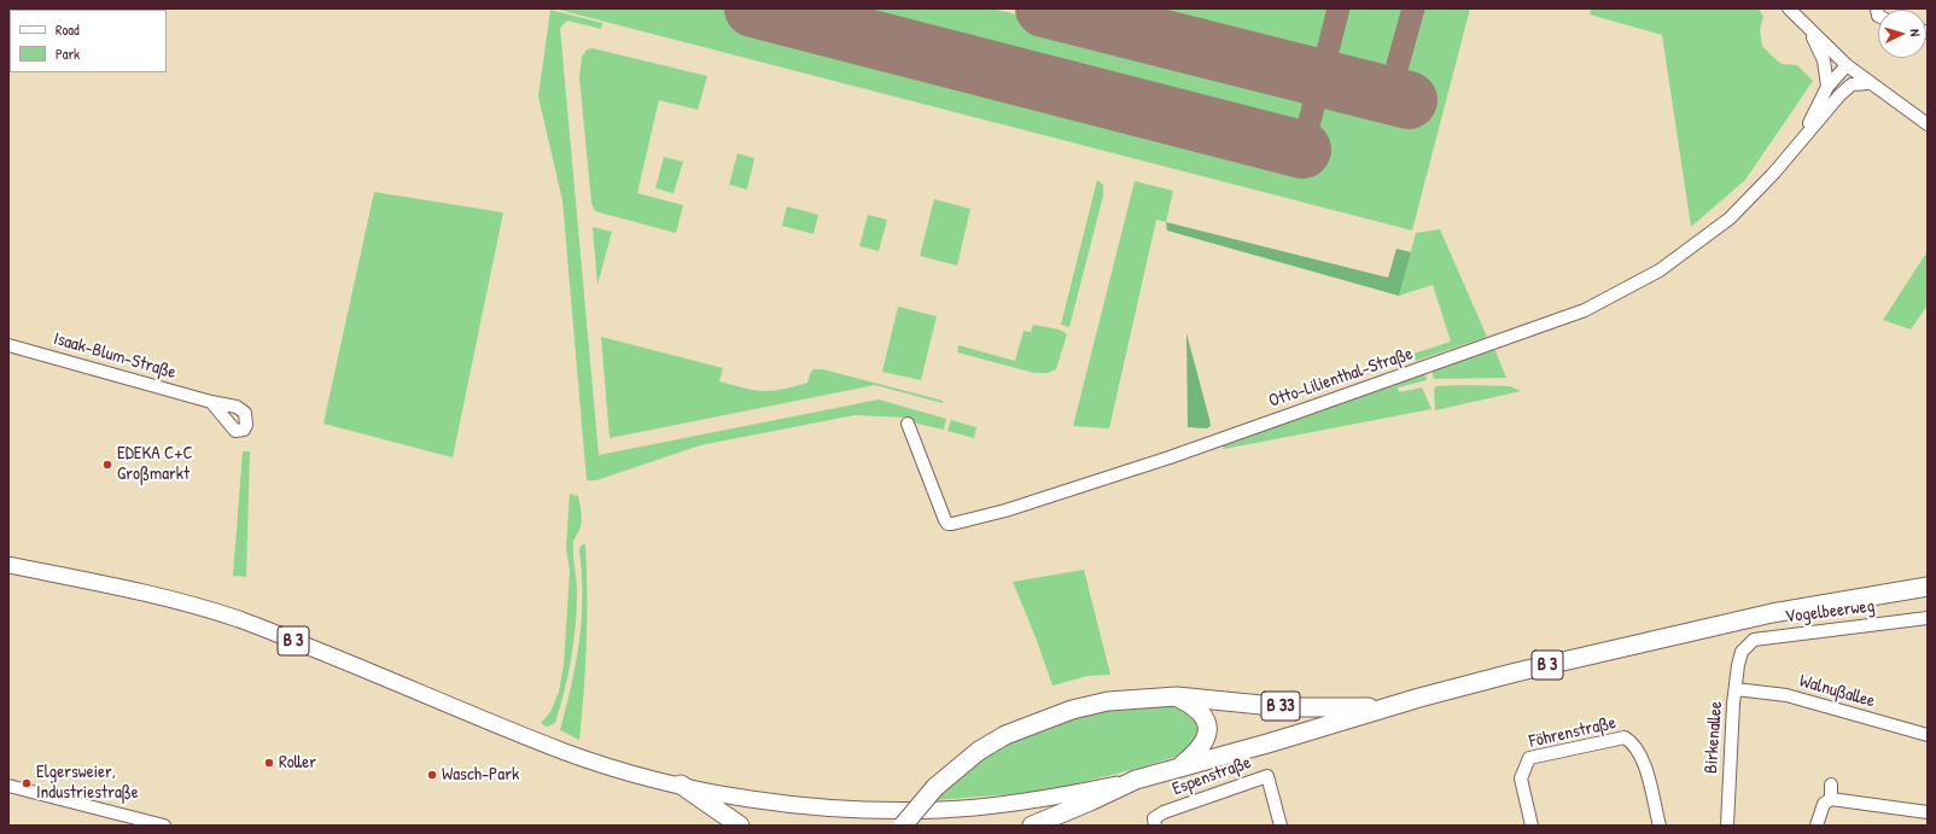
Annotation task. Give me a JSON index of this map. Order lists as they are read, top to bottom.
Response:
{
  "streets": {
    "highway": ["B 3", "B 33"],
    "street": [
      "Isaak-Blum-Straße",
      "Otto-Lilienthal-Straße",
      "Vogelbeerweg",
      "Walnußallee",
      "Föhrenstraße",
      "Birkenallee",
      "Espenstraße"
    ]
  },
  "crossings": [
    ["Vogelbeerweg", "Birkenallee"],
    ["B 3", "B 33"],
    ["Walnußallee", "Birkenallee"]
  ],
  "places": [
    "EDEKA C+C Großmarkt",
    "Roller",
    "Wasch-Park",
    "Elgersweier, Industriestraße"
  ],
  "legend": ["Road", "Park"],
  "north": "right"
}
